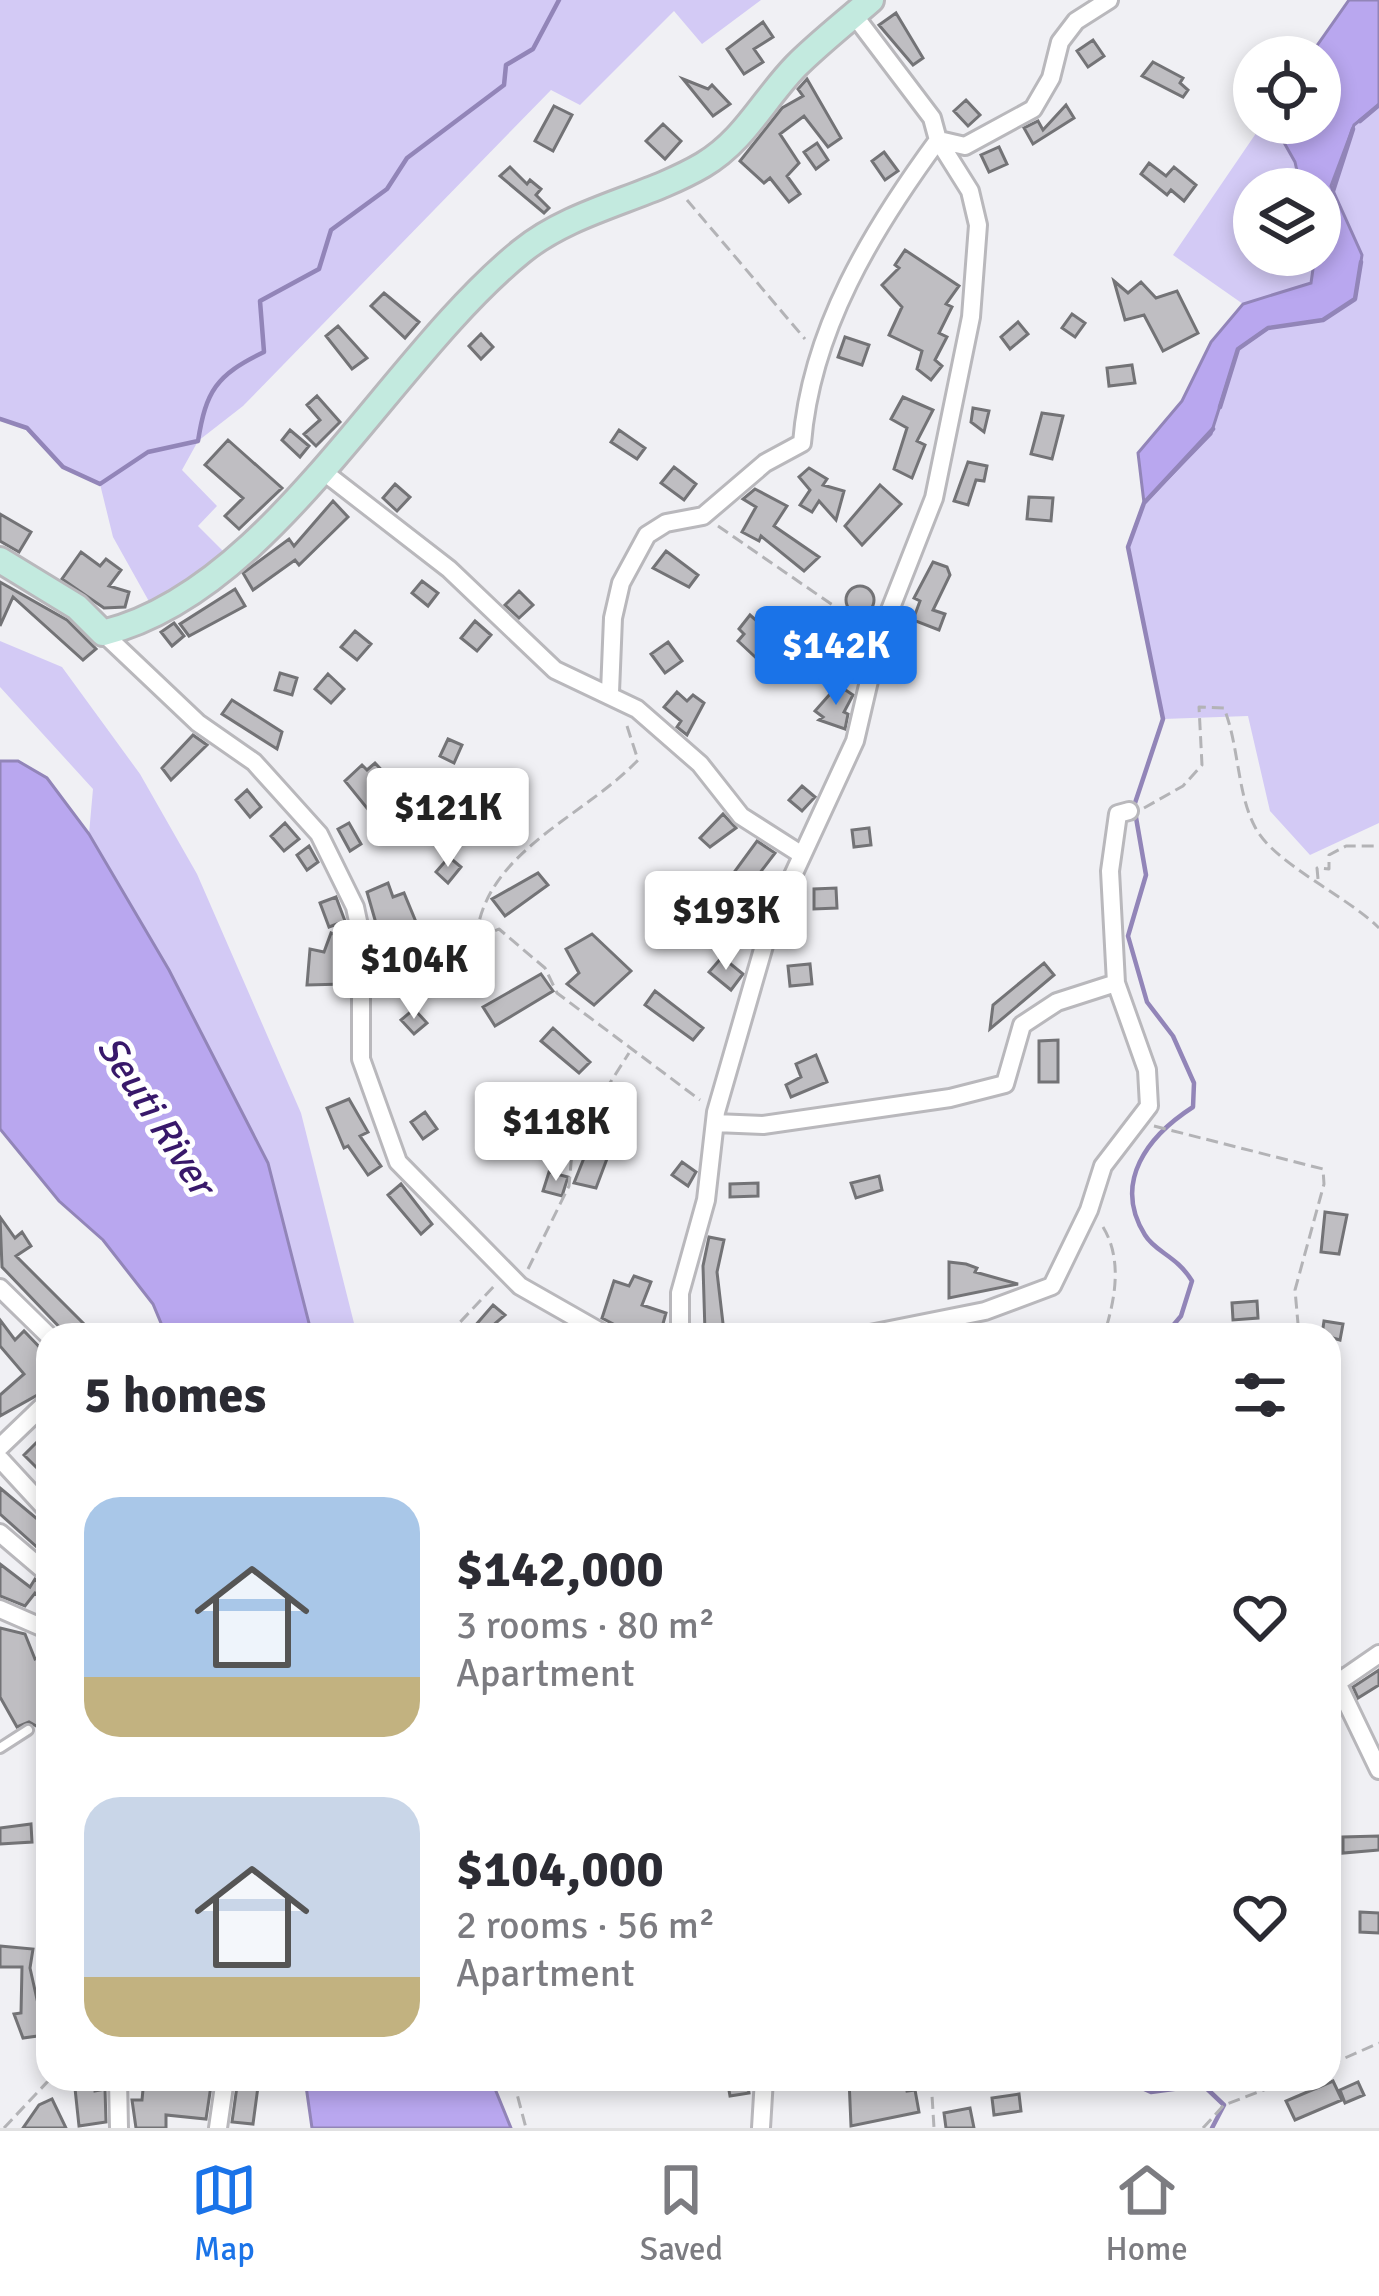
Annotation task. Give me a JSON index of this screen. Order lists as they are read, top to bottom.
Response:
{
  "water": ["Seuti River"],
  "page": {
    "price": [
      "$142K",
      "$121K",
      "$193K",
      "$104K",
      "$118K"
    ],
    "heading": "5 homes",
    "list": [
      {
        "name": "$142,000",
        "note": "3 rooms · 80 m² · Apartment"
      },
      {
        "name": "$104,000",
        "note": "2 rooms · 56 m² · Apartment"
      }
    ],
    "tabs": ["Map", "Saved", "Home"]
  }
}
